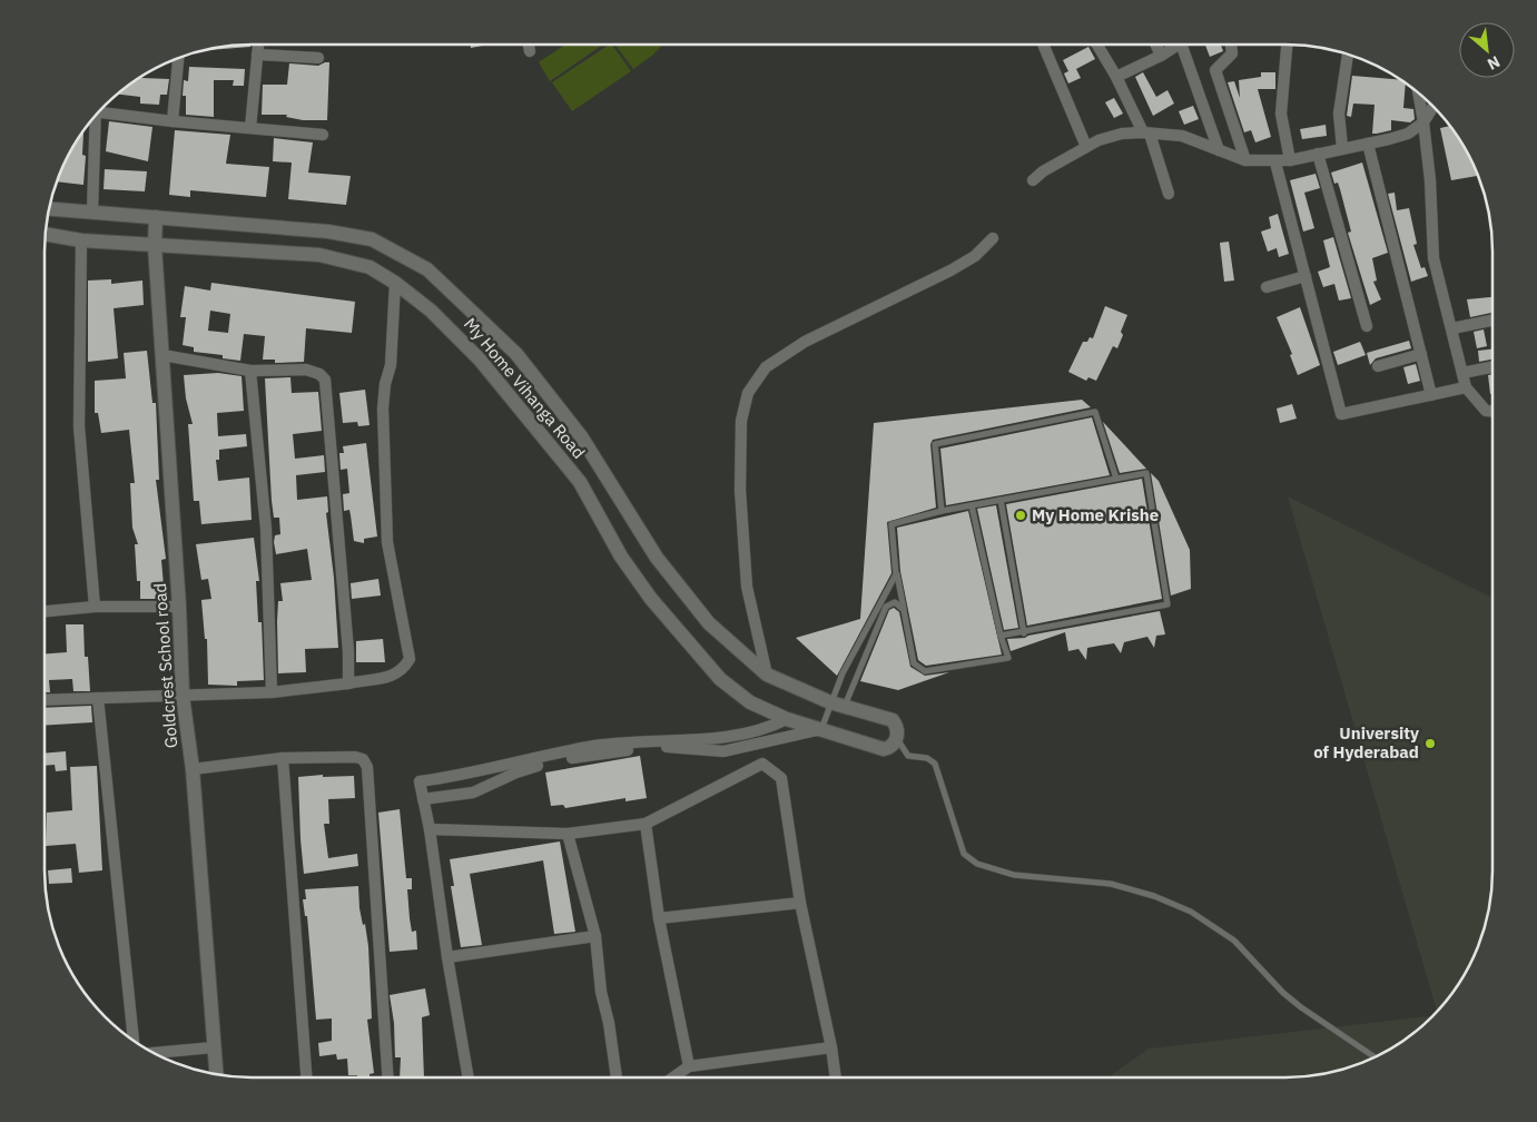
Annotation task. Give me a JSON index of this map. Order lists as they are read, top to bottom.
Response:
{
  "streets": {
    "street": ["My Home Vihanga Road", "Goldcrest School road"]
  },
  "crossings": [
    ["My Home Vihanga Road", "Goldcrest School road"]
  ],
  "places": ["My Home Krishe", "University of Hyderabad"],
  "north": "bottom right"
}
